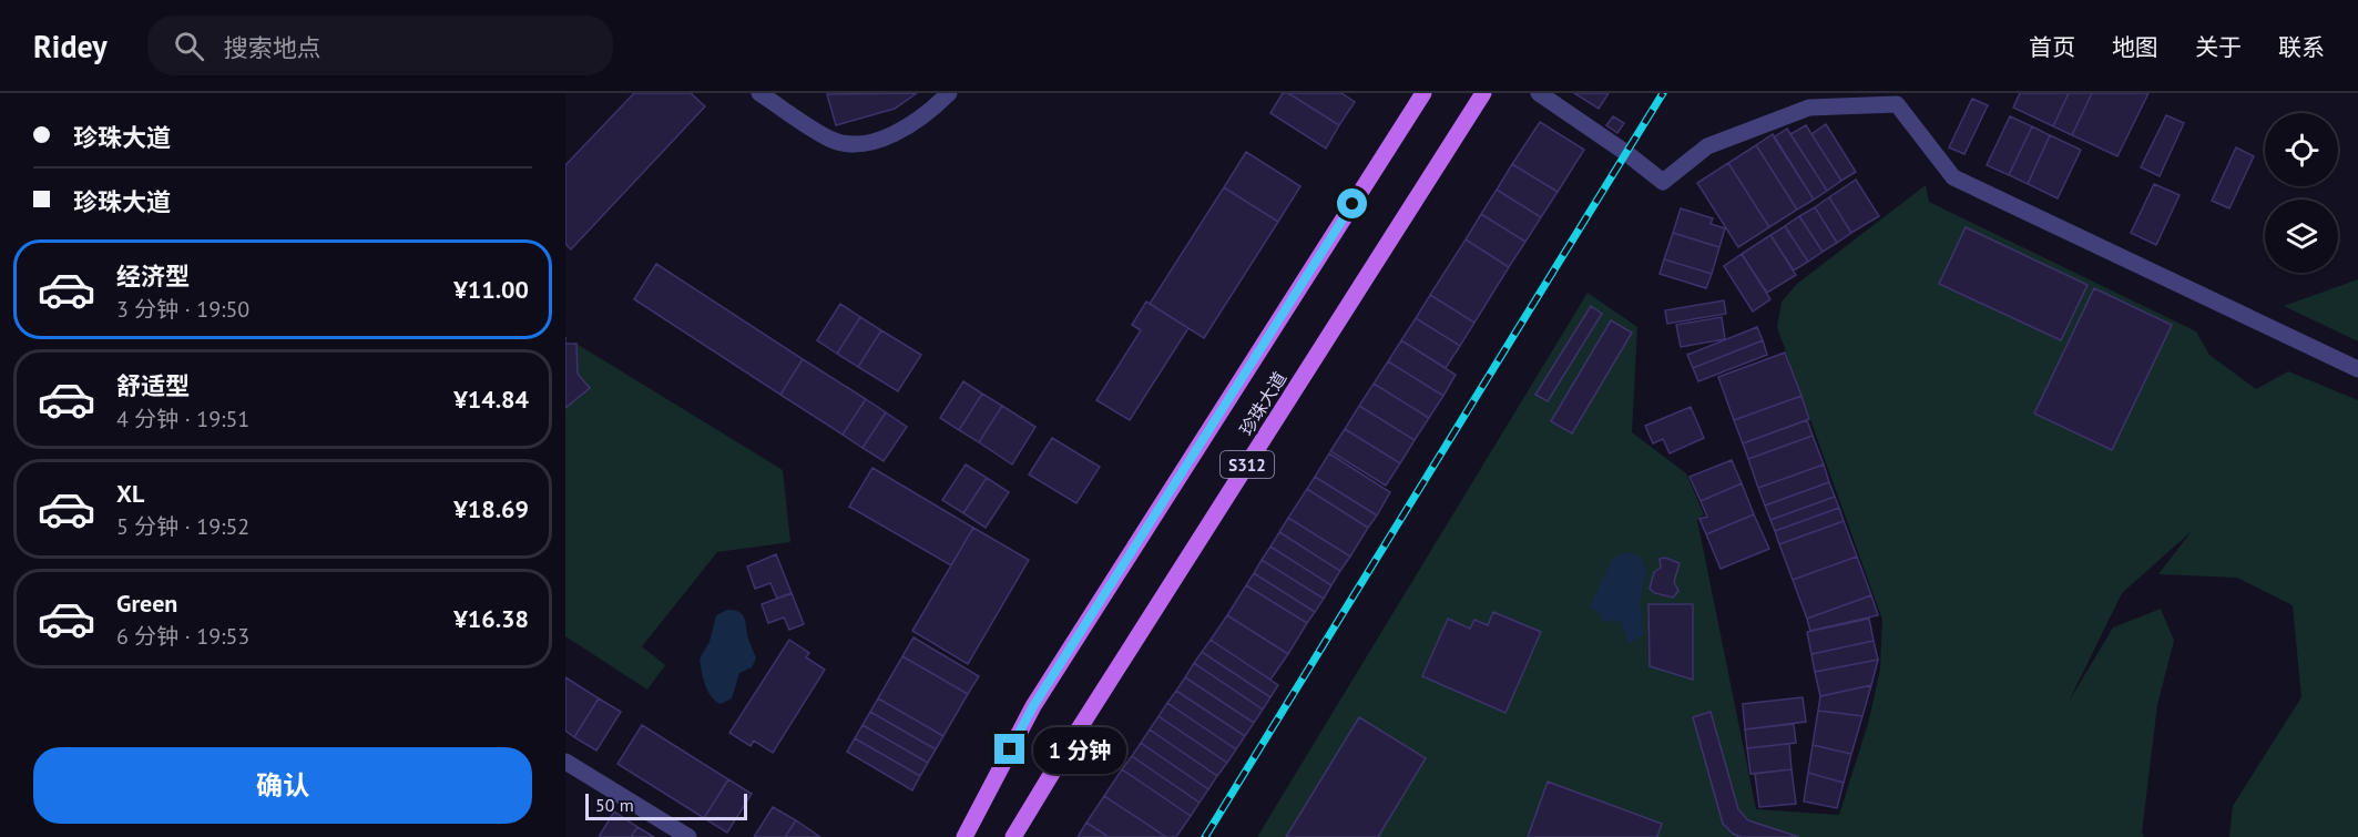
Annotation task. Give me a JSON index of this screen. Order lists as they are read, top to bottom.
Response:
{
  "streets": {
    "main road": ["珍珠大道", "S312"]
  },
  "scale_bar": "50 m",
  "page": {
    "header": "Ridey",
    "search": "搜索地点",
    "nav": [
      "首页",
      "地图",
      "关于",
      "联系"
    ],
    "banner": ["珍珠大道", "珍珠大道"],
    "list": [
      {
        "name": "经济型",
        "note": "3 分钟 · 19:50",
        "value": "¥11.00"
      },
      {
        "name": "舒适型",
        "note": "4 分钟 · 19:51",
        "value": "¥14.84"
      },
      {
        "name": "XL",
        "note": "5 分钟 · 19:52",
        "value": "¥18.69"
      },
      {
        "name": "Green",
        "note": "6 分钟 · 19:53",
        "value": "¥16.38"
      }
    ],
    "bubble": "1 分钟",
    "buttons": "确认",
    "scale": "50 m"
  }
}
